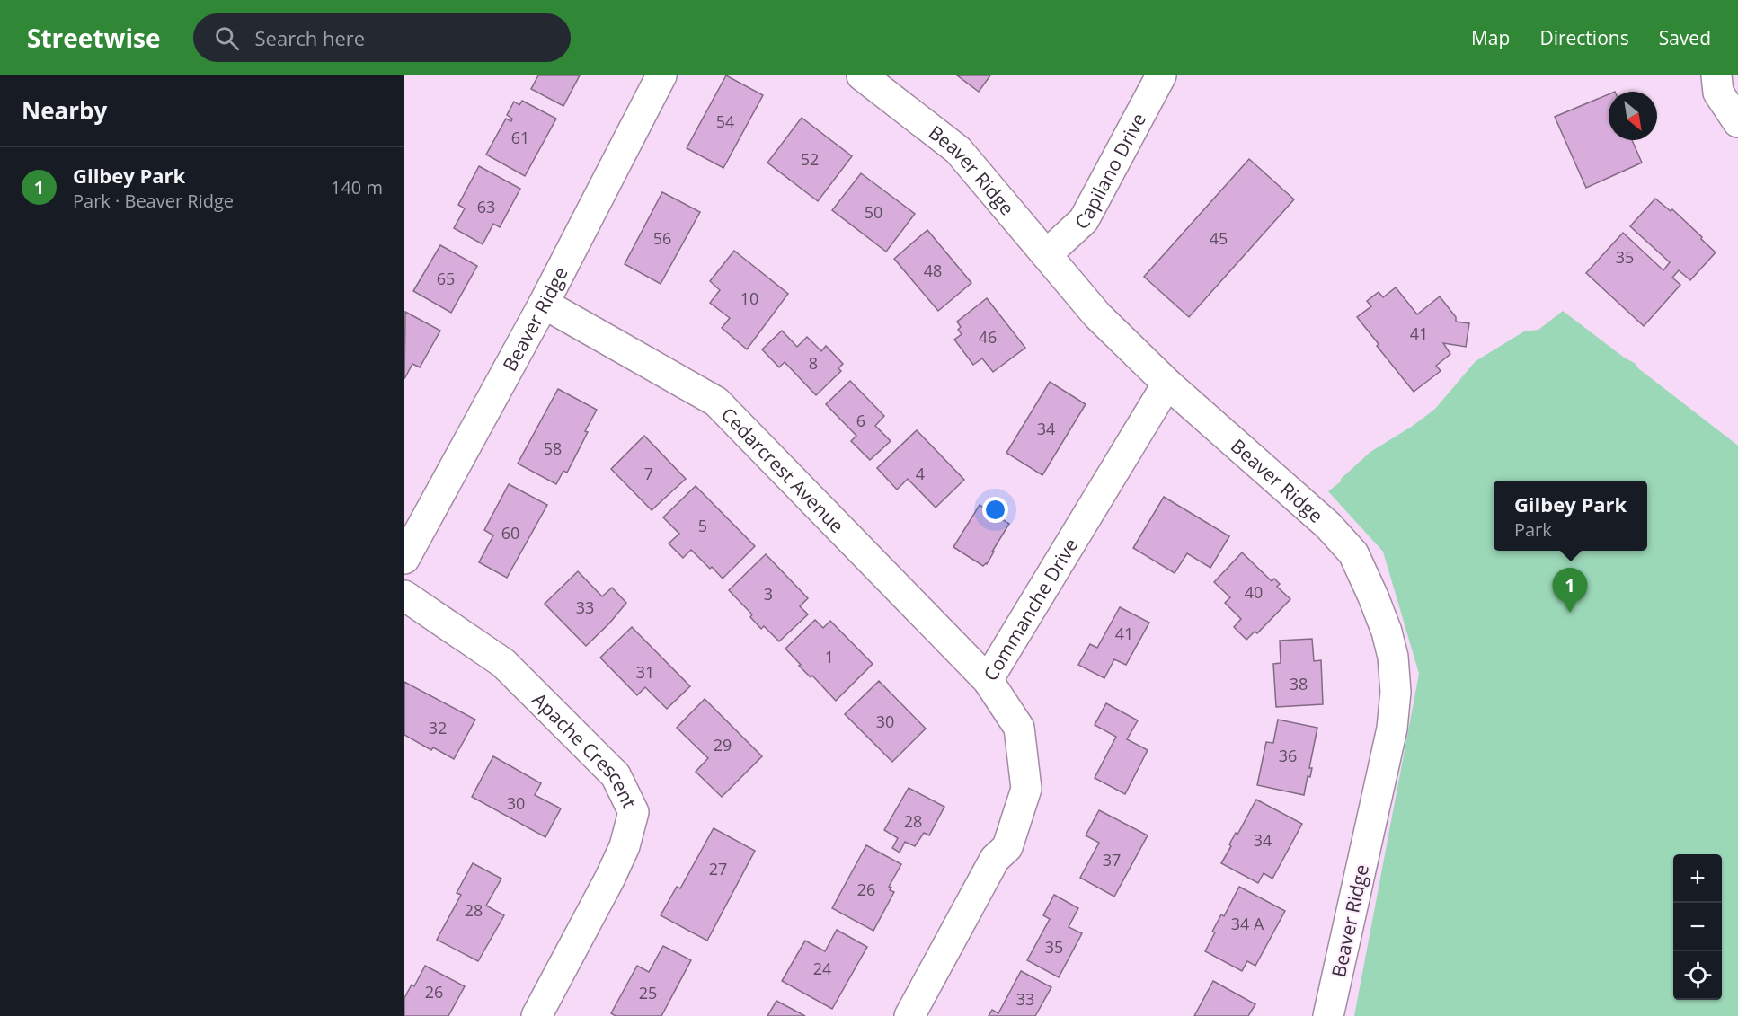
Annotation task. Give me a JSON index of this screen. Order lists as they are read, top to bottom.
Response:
{
  "streets": {
    "street": [
      "Capilano Drive",
      "Beaver Ridge",
      "Cedarcrest Avenue",
      "Commanche Drive",
      "Apache Crescent"
    ]
  },
  "crossings": [
    ["Capilano Drive", "Beaver Ridge"],
    ["Beaver Ridge", "Cedarcrest Avenue"],
    ["Beaver Ridge", "Commanche Drive"],
    ["Cedarcrest Avenue", "Commanche Drive"]
  ],
  "house_numbers": [
    "54",
    "61",
    "52",
    "63",
    "50",
    "56",
    "45",
    "35",
    "48",
    "65",
    "10",
    "41",
    "46",
    "8",
    "6",
    "34",
    "58",
    "7",
    "4",
    "5",
    "60",
    "40",
    "3",
    "33",
    "41",
    "1",
    "31",
    "38",
    "30",
    "32",
    "29",
    "36",
    "30",
    "28",
    "34",
    "37",
    "27",
    "26",
    "28",
    "34 A",
    "35",
    "24",
    "26",
    "25",
    "33"
  ],
  "north": "bottom right",
  "page": {
    "header": "Streetwise",
    "search": "Search here",
    "nav": ["Map", "Directions", "Saved"],
    "heading": "Nearby",
    "list": [
      {
        "mark": "1",
        "name": "Gilbey Park",
        "note": "Park · Beaver Ridge",
        "value": "140 m"
      }
    ],
    "popup": ["Gilbey Park", "Park"],
    "pins": "1",
    "map_buttons": ["+", "−"]
  }
}
